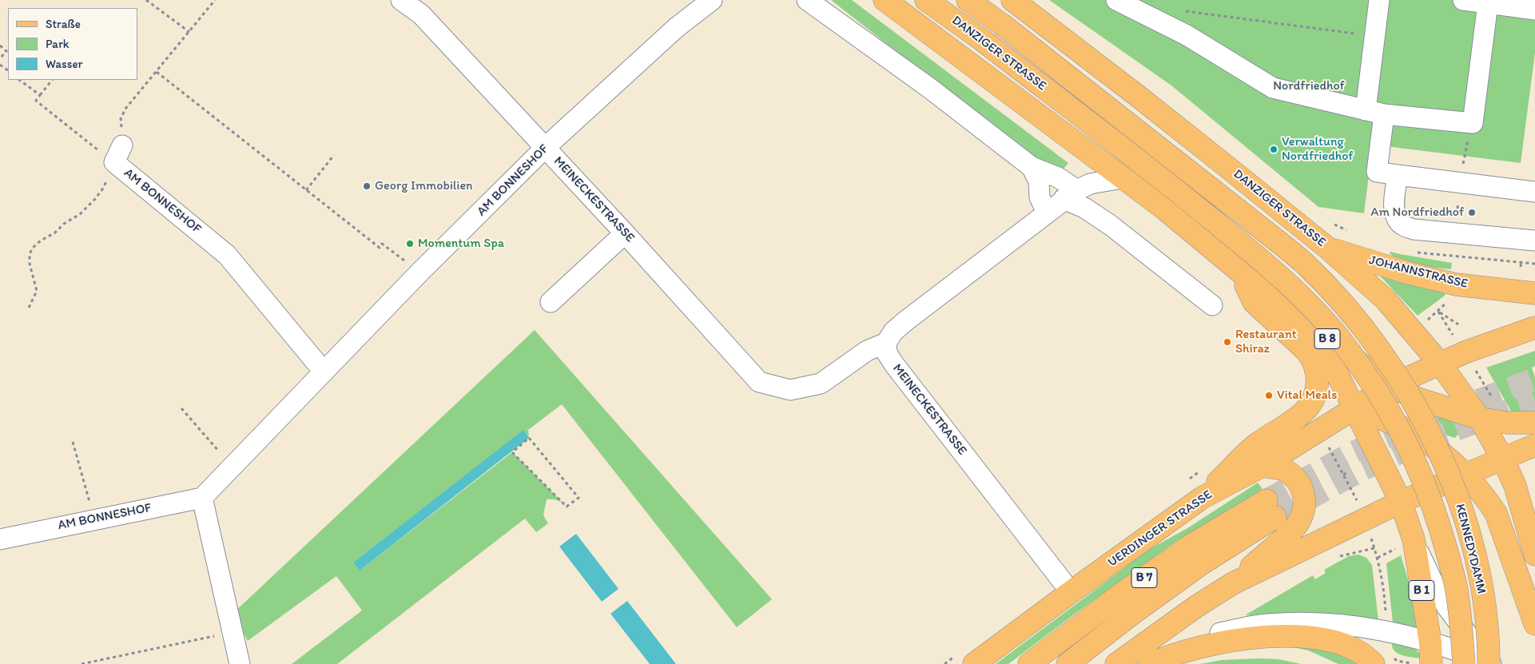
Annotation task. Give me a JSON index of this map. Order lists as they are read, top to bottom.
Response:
{
  "streets": {
    "main road": [
      "DANZIGER STRASSE",
      "JOHANNSTRASSE",
      "B 8",
      "UERDINGER STRASSE",
      "KENNEDYDAMM",
      "B 7",
      "B 1"
    ],
    "street": ["AM BONNESHOF", "MEINECKESTRASSE"]
  },
  "crossings": [
    ["DANZIGER STRASSE", "JOHANNSTRASSE"],
    ["DANZIGER STRASSE", "B 8"],
    ["DANZIGER STRASSE", "KENNEDYDAMM"],
    ["AM BONNESHOF", "MEINECKESTRASSE"],
    ["MEINECKESTRASSE", "UERDINGER STRASSE"],
    ["UERDINGER STRASSE", "B 1"]
  ],
  "parks": ["Nordfriedhof"],
  "places": [
    "Verwaltung Nordfriedhof",
    "Georg Immobilien",
    "Am Nordfriedhof",
    "Momentum Spa",
    "Restaurant Shiraz",
    "Vital Meals"
  ],
  "legend": ["Straße", "Park", "Wasser"]
}
